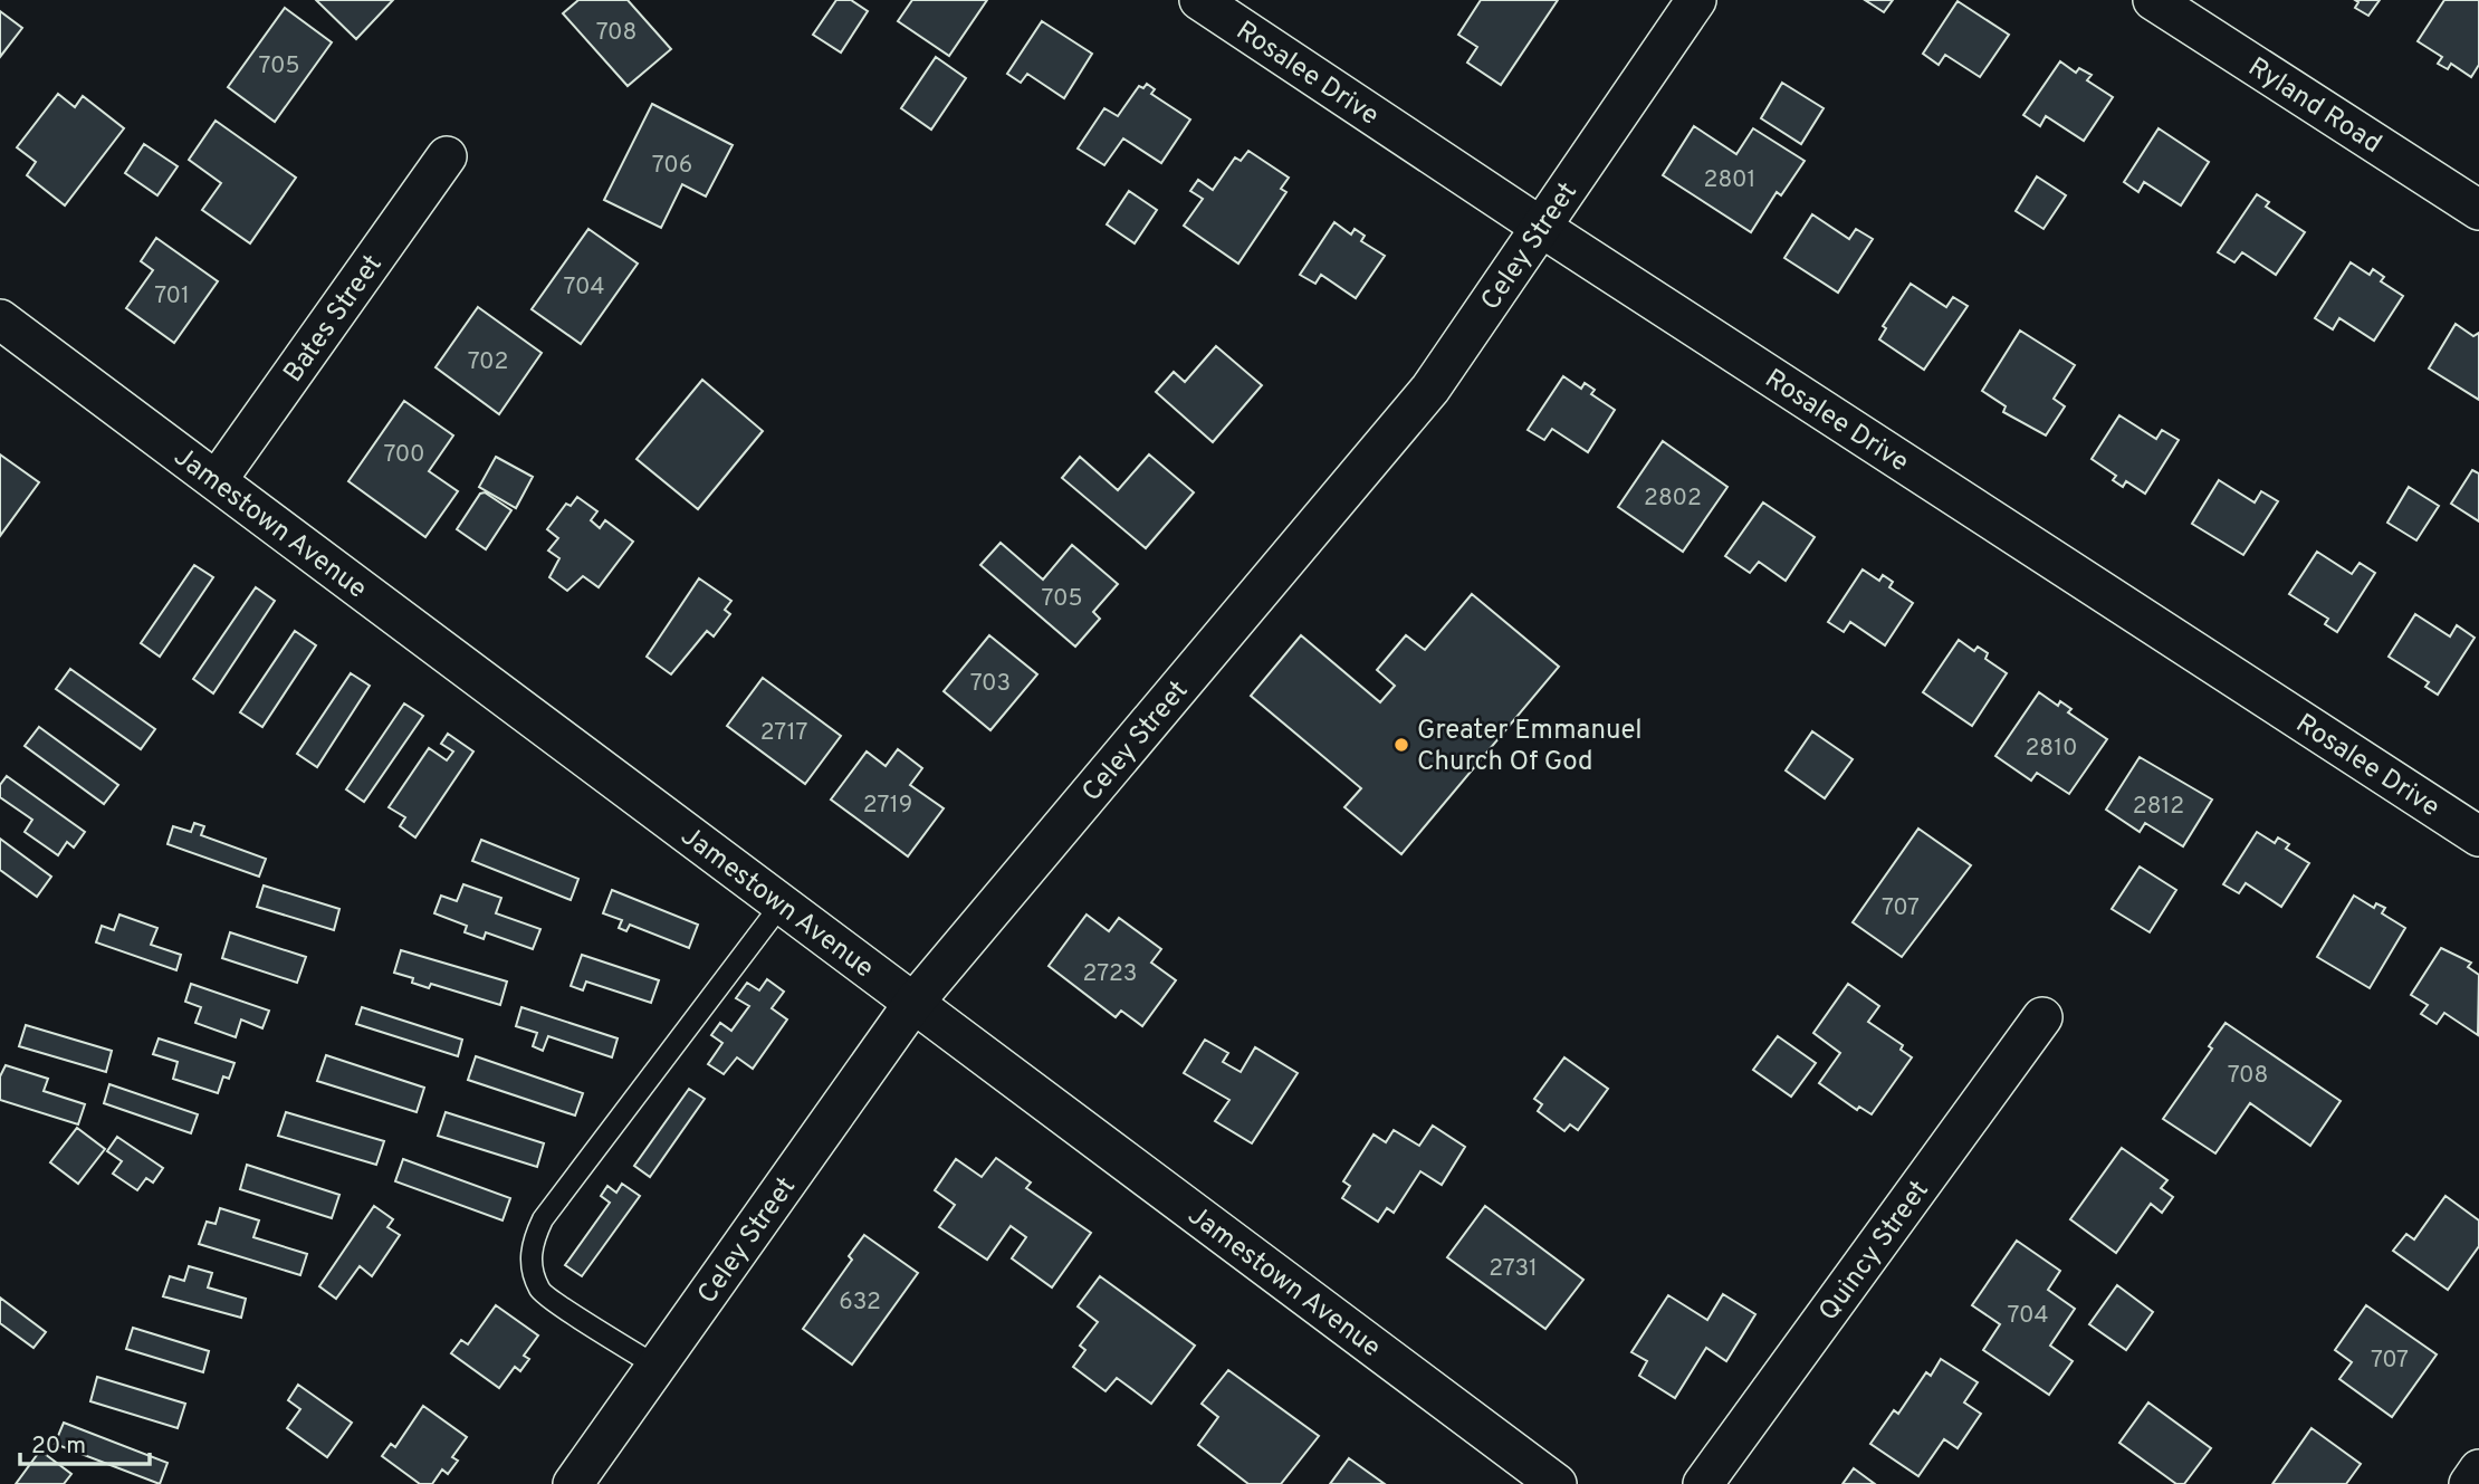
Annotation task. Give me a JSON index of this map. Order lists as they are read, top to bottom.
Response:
{
  "streets": {
    "street": [
      "Rosalee Drive",
      "Ryland Road",
      "Celey Street",
      "Bates Street",
      "Jamestown Avenue",
      "Quincy Street"
    ]
  },
  "crossings": [
    ["Rosalee Drive", "Celey Street"],
    ["Celey Street", "Jamestown Avenue"],
    ["Bates Street", "Jamestown Avenue"]
  ],
  "places": ["Greater Emmanuel Church Of God"],
  "house_numbers": [
    "708",
    "705",
    "706",
    "2801",
    "704",
    "701",
    "702",
    "700",
    "2802",
    "705",
    "703",
    "2717",
    "2810",
    "2719",
    "2812",
    "707",
    "2723",
    "708",
    "2731",
    "632",
    "704",
    "707"
  ],
  "scale_bar": "20 m"
}
